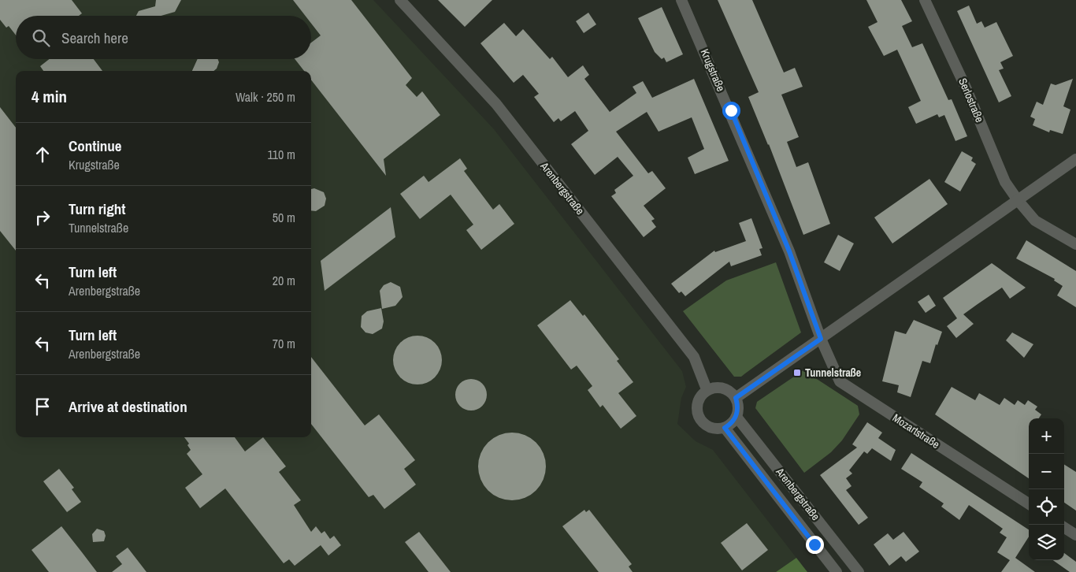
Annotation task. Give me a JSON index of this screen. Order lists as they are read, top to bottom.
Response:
{
  "streets": {
    "street": [
      "Krugstraße",
      "Serlostraße",
      "Arenbergstraße",
      "Mozartstraße"
    ]
  },
  "crossings": [
    ["Krugstraße", "Mozartstraße"]
  ],
  "places": {
    "transit": ["Tunnelstraße"]
  },
  "page": {
    "search": "Search here",
    "heading": ["4 min", "Walk · 250 m"],
    "list": [
      ["Continue", "Krugstraße", "110 m"],
      ["Turn right", "Tunnelstraße", "50 m"],
      ["Turn left", "Arenbergstraße", "20 m"],
      ["Turn left", "Arenbergstraße", "70 m"],
      "Arrive at destination"
    ],
    "map_buttons": ["+", "−"]
  }
}
